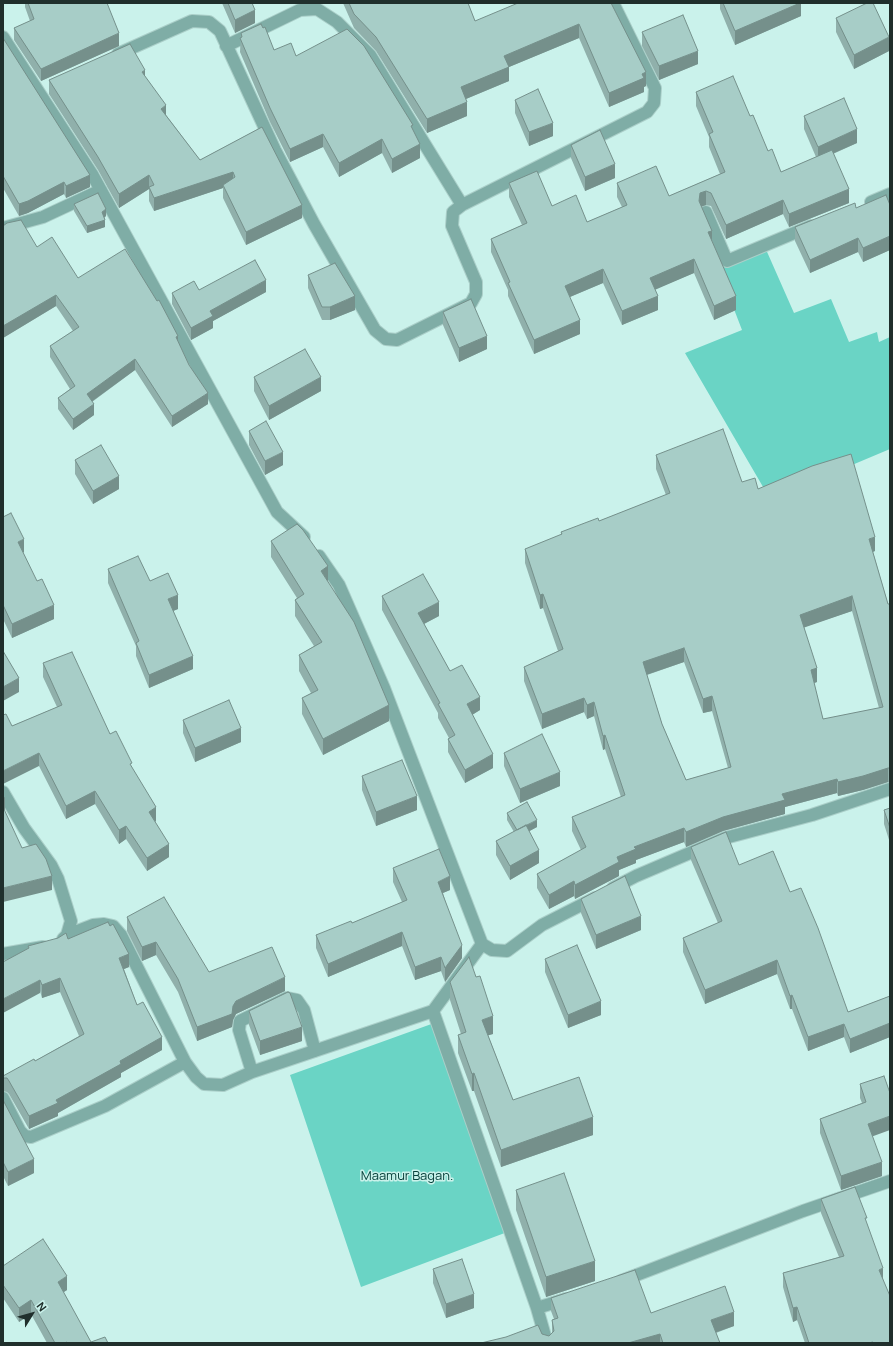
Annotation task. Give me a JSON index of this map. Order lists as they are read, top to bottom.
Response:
{
  "parks": ["Maamur Bagan."],
  "north": "top right"
}
